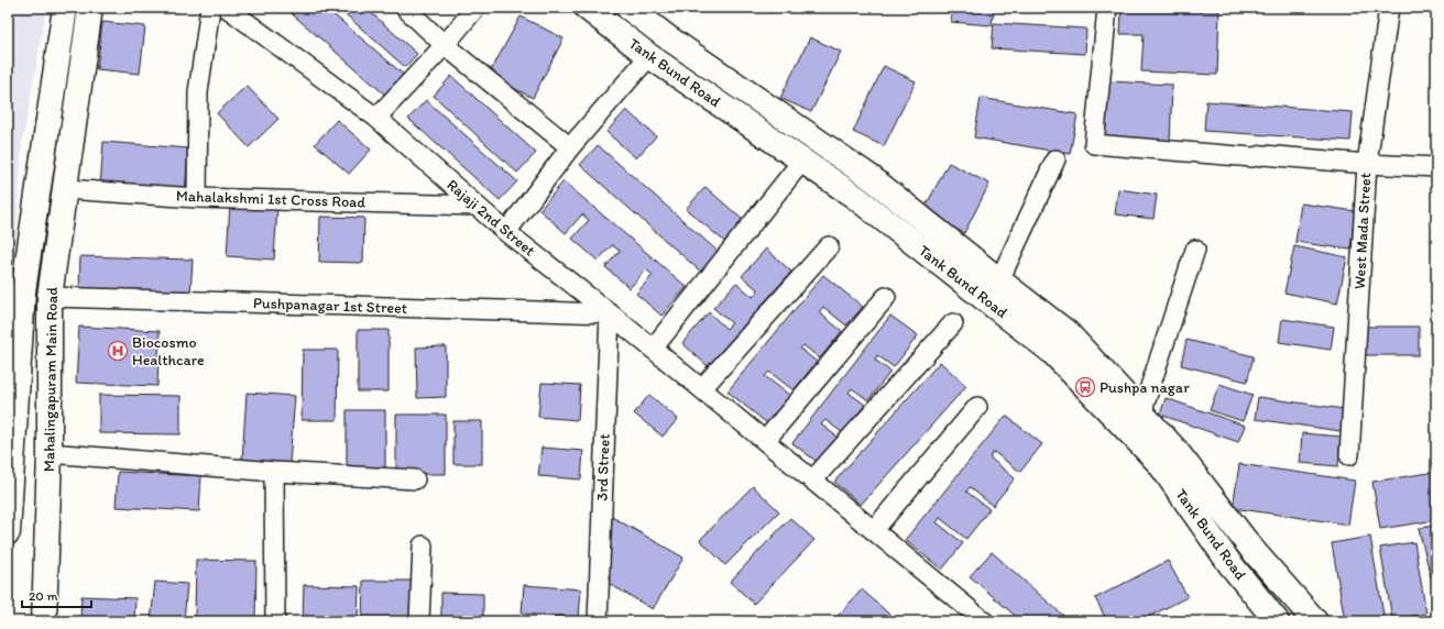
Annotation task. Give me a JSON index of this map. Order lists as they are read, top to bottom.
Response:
{
  "streets": {
    "main road": ["Tank Bund Road", "Mahalingapuram Main Road"],
    "street": [
      "Mahalakshmi 1st Cross Road",
      "Rajaji 2nd Street",
      "West Mada Street",
      "Pushpanagar 1st Street",
      "3rd Street"
    ]
  },
  "crossings": [
    ["Mahalakshmi 1st Cross Road", "Rajaji 2nd Street"],
    ["Mahalakshmi 1st Cross Road", "Mahalingapuram Main Road"],
    ["Rajaji 2nd Street", "Pushpanagar 1st Street"],
    ["Rajaji 2nd Street", "3rd Street"],
    ["Pushpanagar 1st Street", "Mahalingapuram Main Road"],
    ["Pushpanagar 1st Street", "3rd Street"]
  ],
  "places": {
    "hospital": ["Biocosmo Healthcare"],
    "bus stop": ["Pushpa nagar"]
  },
  "scale_bar": "20 m"
}
